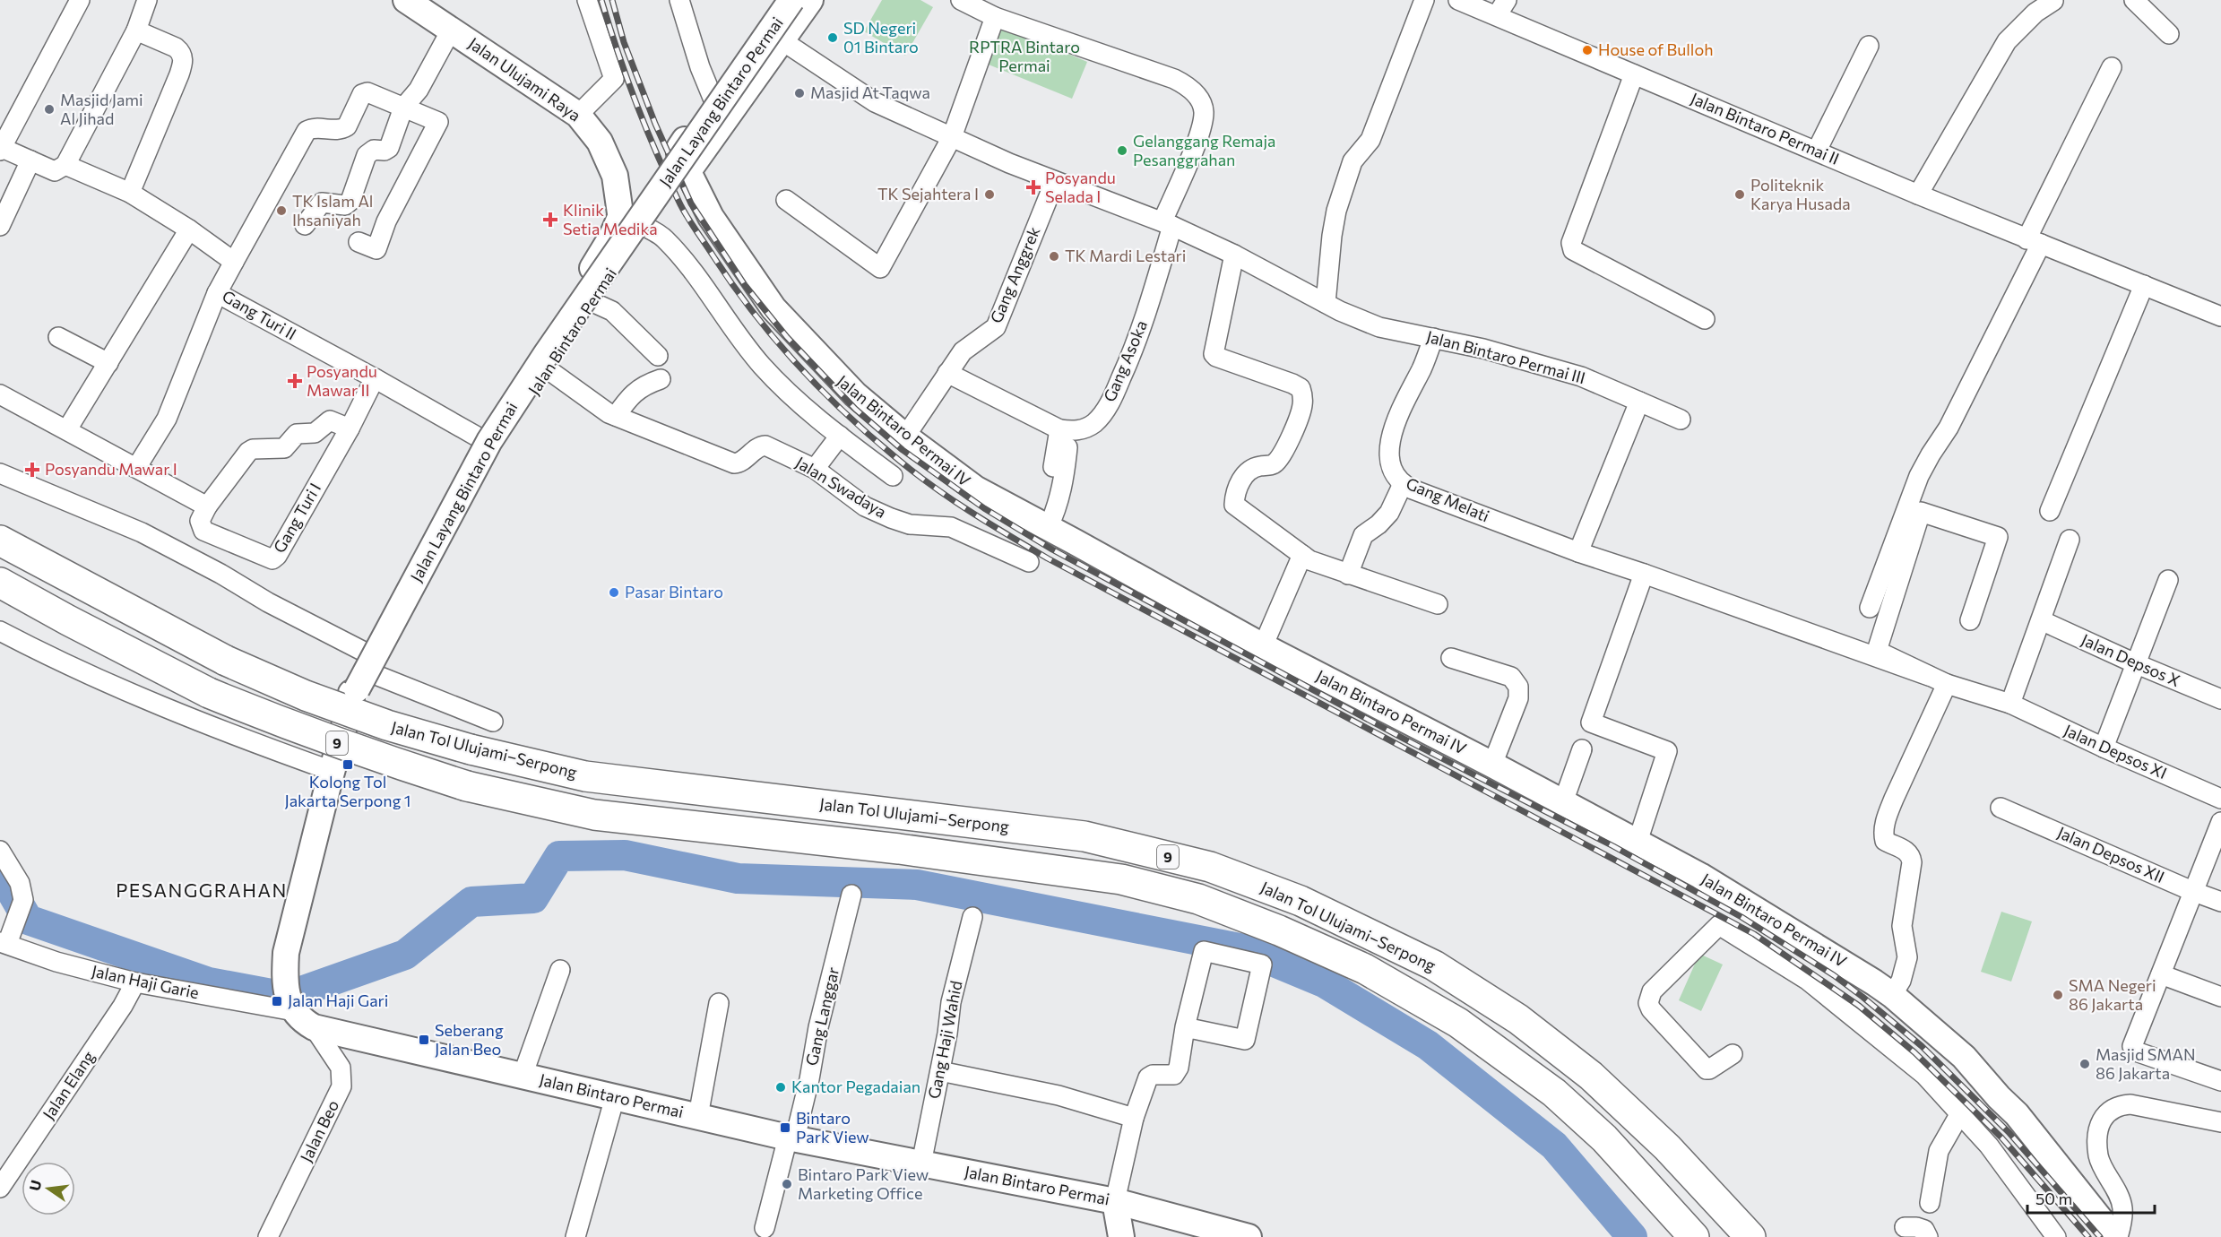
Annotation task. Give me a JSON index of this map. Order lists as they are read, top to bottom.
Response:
{
  "streets": {
    "highway": ["9", "Jalan Tol Ulujami–Serpong"],
    "street": [
      "Jalan Ulujami Raya",
      "Jalan Layang Bintaro Permai",
      "Jalan Bintaro Permai II",
      "Gang Anggrek",
      "Gang Turi II",
      "Jalan Bintaro Permai",
      "Jalan Bintaro Permai III",
      "Gang Asoka",
      "Jalan Bintaro Permai IV",
      "Jalan Swadaya",
      "Gang Melati",
      "Gang Turi I",
      "Jalan Depsos X",
      "Jalan Depsos XI",
      "Jalan Depsos XII",
      "Jalan Haji Garie",
      "Gang Langgar",
      "Gang Haji Wahid",
      "Jalan Elang",
      "Jalan Beo"
    ]
  },
  "crossings": [
    ["Jalan Ulujami Raya", "Jalan Bintaro Permai"],
    ["Jalan Layang Bintaro Permai", "Jalan Bintaro Permai"],
    ["Gang Anggrek", "Jalan Bintaro Permai III"],
    ["Gang Anggrek", "Jalan Bintaro Permai IV"],
    ["Gang Turi II", "Jalan Bintaro Permai"],
    ["Gang Turi II", "Gang Turi I"],
    ["Jalan Bintaro Permai", "Jalan Swadaya"],
    ["Jalan Bintaro Permai", "Jalan Haji Garie"],
    ["Jalan Bintaro Permai", "Gang Langgar"],
    ["Jalan Bintaro Permai", "Gang Haji Wahid"],
    ["Jalan Bintaro Permai", "Jalan Beo"],
    ["Jalan Bintaro Permai III", "Gang Asoka"],
    ["Jalan Bintaro Permai III", "Gang Melati"],
    ["Jalan Haji Garie", "Jalan Elang"]
  ],
  "districts": ["PESANGGRAHAN"],
  "parks": ["RPTRA Bintaro Permai"],
  "places": {
    "other": [
      "SD Negeri 01 Bintaro",
      "House of Bulloh",
      "Masjid At Taqwa",
      "Masjid Jami Al Jihad",
      "Gelanggang Remaja Pesanggrahan",
      "TK Sejahtera I",
      "Politeknik Karya Husada",
      "TK Islam Al Ihsaniyah",
      "TK Mardi Lestari",
      "Pasar Bintaro",
      "SMA Negeri 86 Jakarta",
      "Masjid SMAN 86 Jakarta",
      "Kantor Pegadaian",
      "Bintaro Park View Marketing Office"
    ],
    "health": [
      "Posyandu Selada I",
      "Klinik Setia Medika",
      "Posyandu Mawar II",
      "Posyandu Mawar I"
    ],
    "transit": [
      "Kolong Tol Jakarta Serpong 1",
      "Jalan Haji Gari",
      "Seberang Jalan Beo",
      "Bintaro Park View"
    ]
  },
  "scale_bar": "50 m",
  "north": "left"
}
